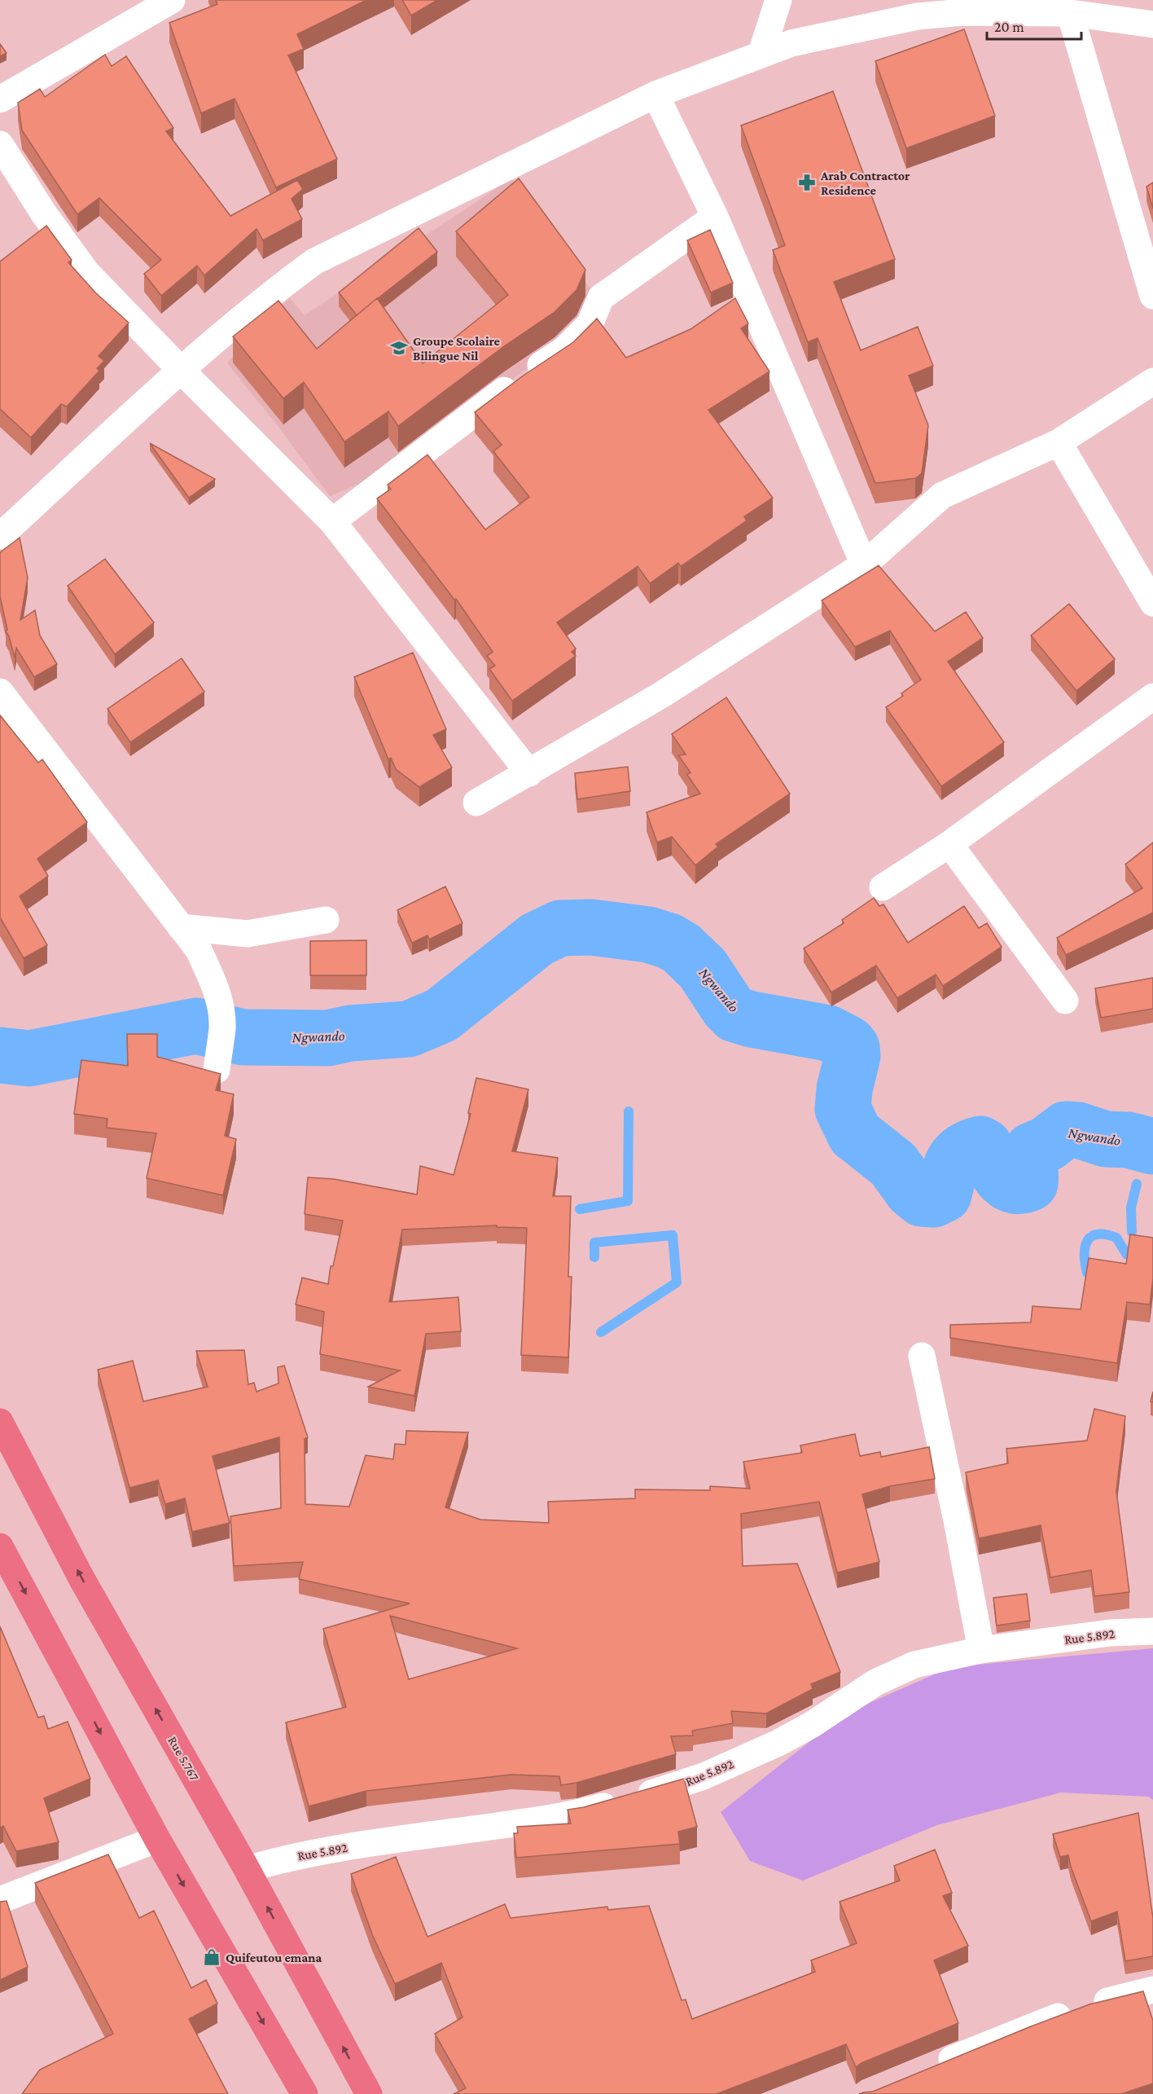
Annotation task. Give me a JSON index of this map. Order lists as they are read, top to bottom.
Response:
{
  "streets": {
    "highway": ["Rue 5.767"],
    "street": ["Rue 5.892"]
  },
  "crossings": [
    ["Rue 5.892", "Rue 5.767"]
  ],
  "water": ["Ngwando"],
  "places": {
    "pharmacy": ["Arab Contractor Residence"],
    "school or university": ["Groupe Scolaire Bilingue Nil"],
    "shop": ["Quifeutou emana"]
  },
  "scale_bar": "20 m"
}
